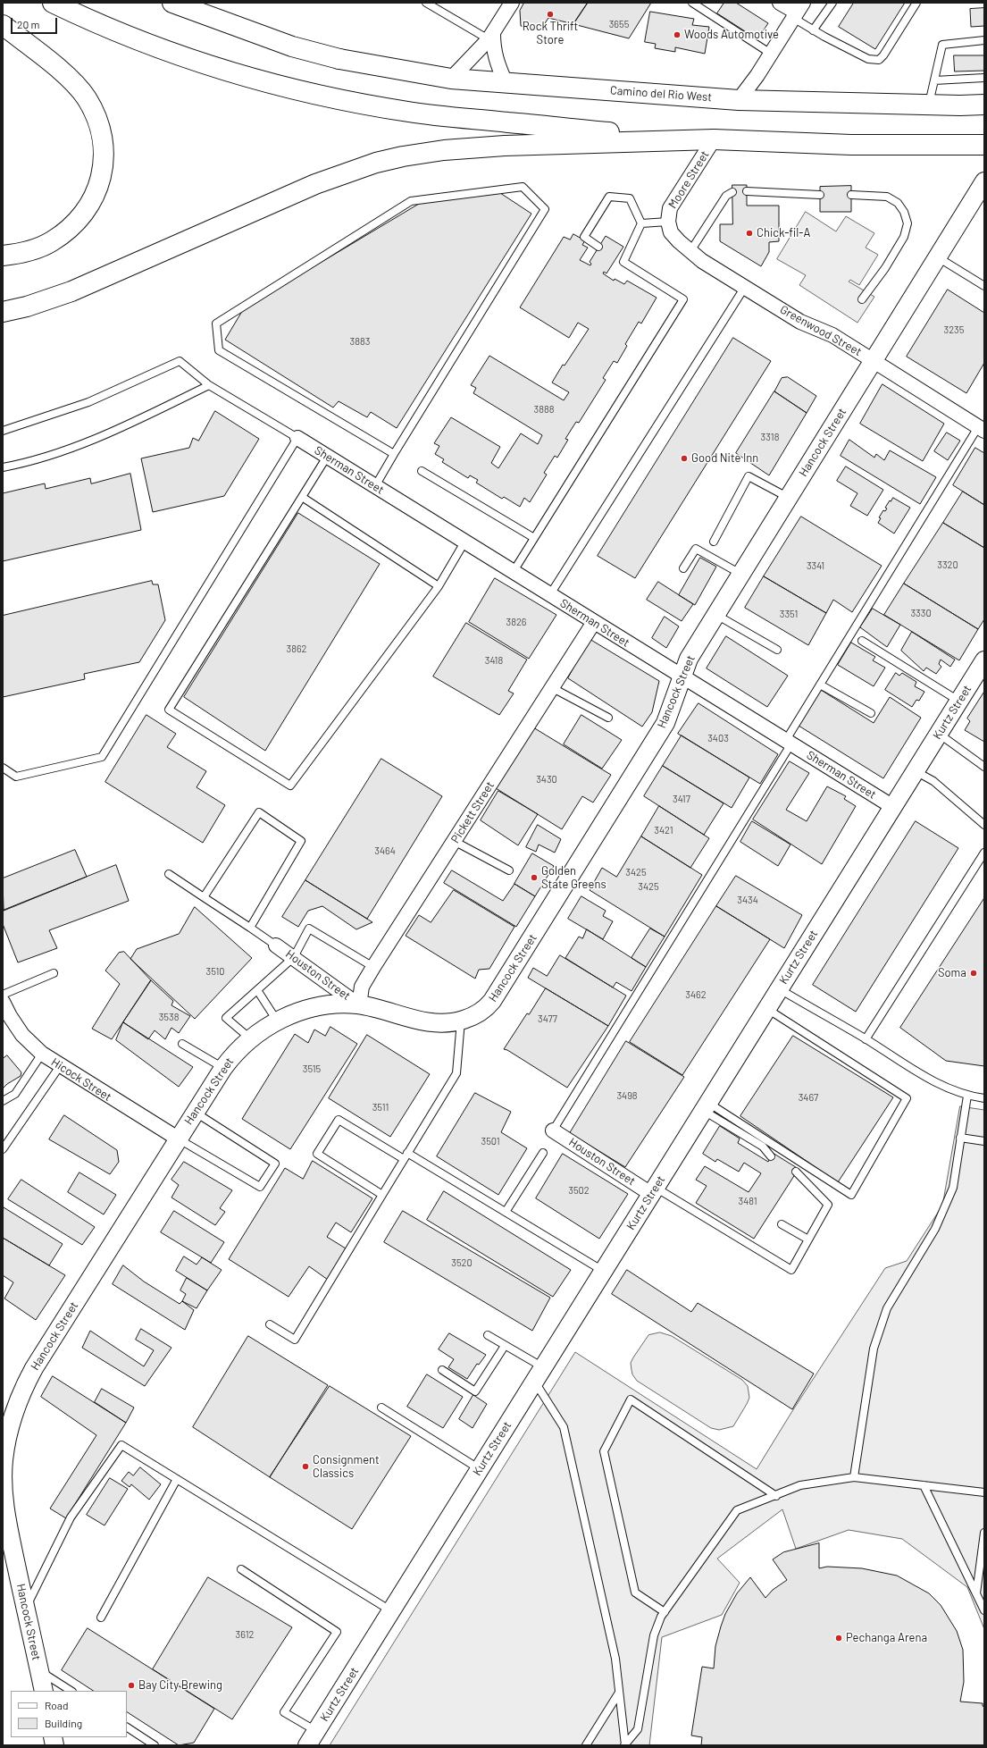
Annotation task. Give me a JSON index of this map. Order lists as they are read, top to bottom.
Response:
{
  "streets": {
    "main road": ["Camino del Rio West"],
    "street": [
      "Moore Street",
      "Greenwood Street",
      "Hancock Street",
      "Sherman Street",
      "Kurtz Street",
      "Pickett Street",
      "Houston Street",
      "Hicock Street"
    ]
  },
  "crossings": [
    ["Moore Street", "Greenwood Street"],
    ["Greenwood Street", "Hancock Street"],
    ["Hancock Street", "Sherman Street"],
    ["Hancock Street", "Pickett Street"],
    ["Hancock Street", "Houston Street"],
    ["Hancock Street", "Hicock Street"],
    ["Sherman Street", "Kurtz Street"],
    ["Sherman Street", "Pickett Street"],
    ["Kurtz Street", "Houston Street"],
    ["Pickett Street", "Houston Street"]
  ],
  "places": [
    "Rock Thrift Store",
    "Woods Automotive",
    "Chick-fil-A",
    "Good Nite Inn",
    "Golden State Greens",
    "Soma",
    "Consignment Classics",
    "Pechanga Arena",
    "Bay City Brewing"
  ],
  "house_numbers": [
    "3655",
    "3235",
    "3883",
    "3888",
    "3318",
    "3320",
    "3341",
    "3330",
    "3351",
    "3826",
    "3862",
    "3418",
    "3403",
    "3430",
    "3417",
    "3421",
    "3464",
    "3425",
    "3425",
    "3434",
    "3510",
    "3462",
    "3538",
    "3477",
    "3515",
    "3498",
    "3467",
    "3511",
    "3501",
    "3502",
    "3481",
    "3520",
    "3612"
  ],
  "legend": ["Road", "Building"],
  "scale_bar": "20 m"
}
